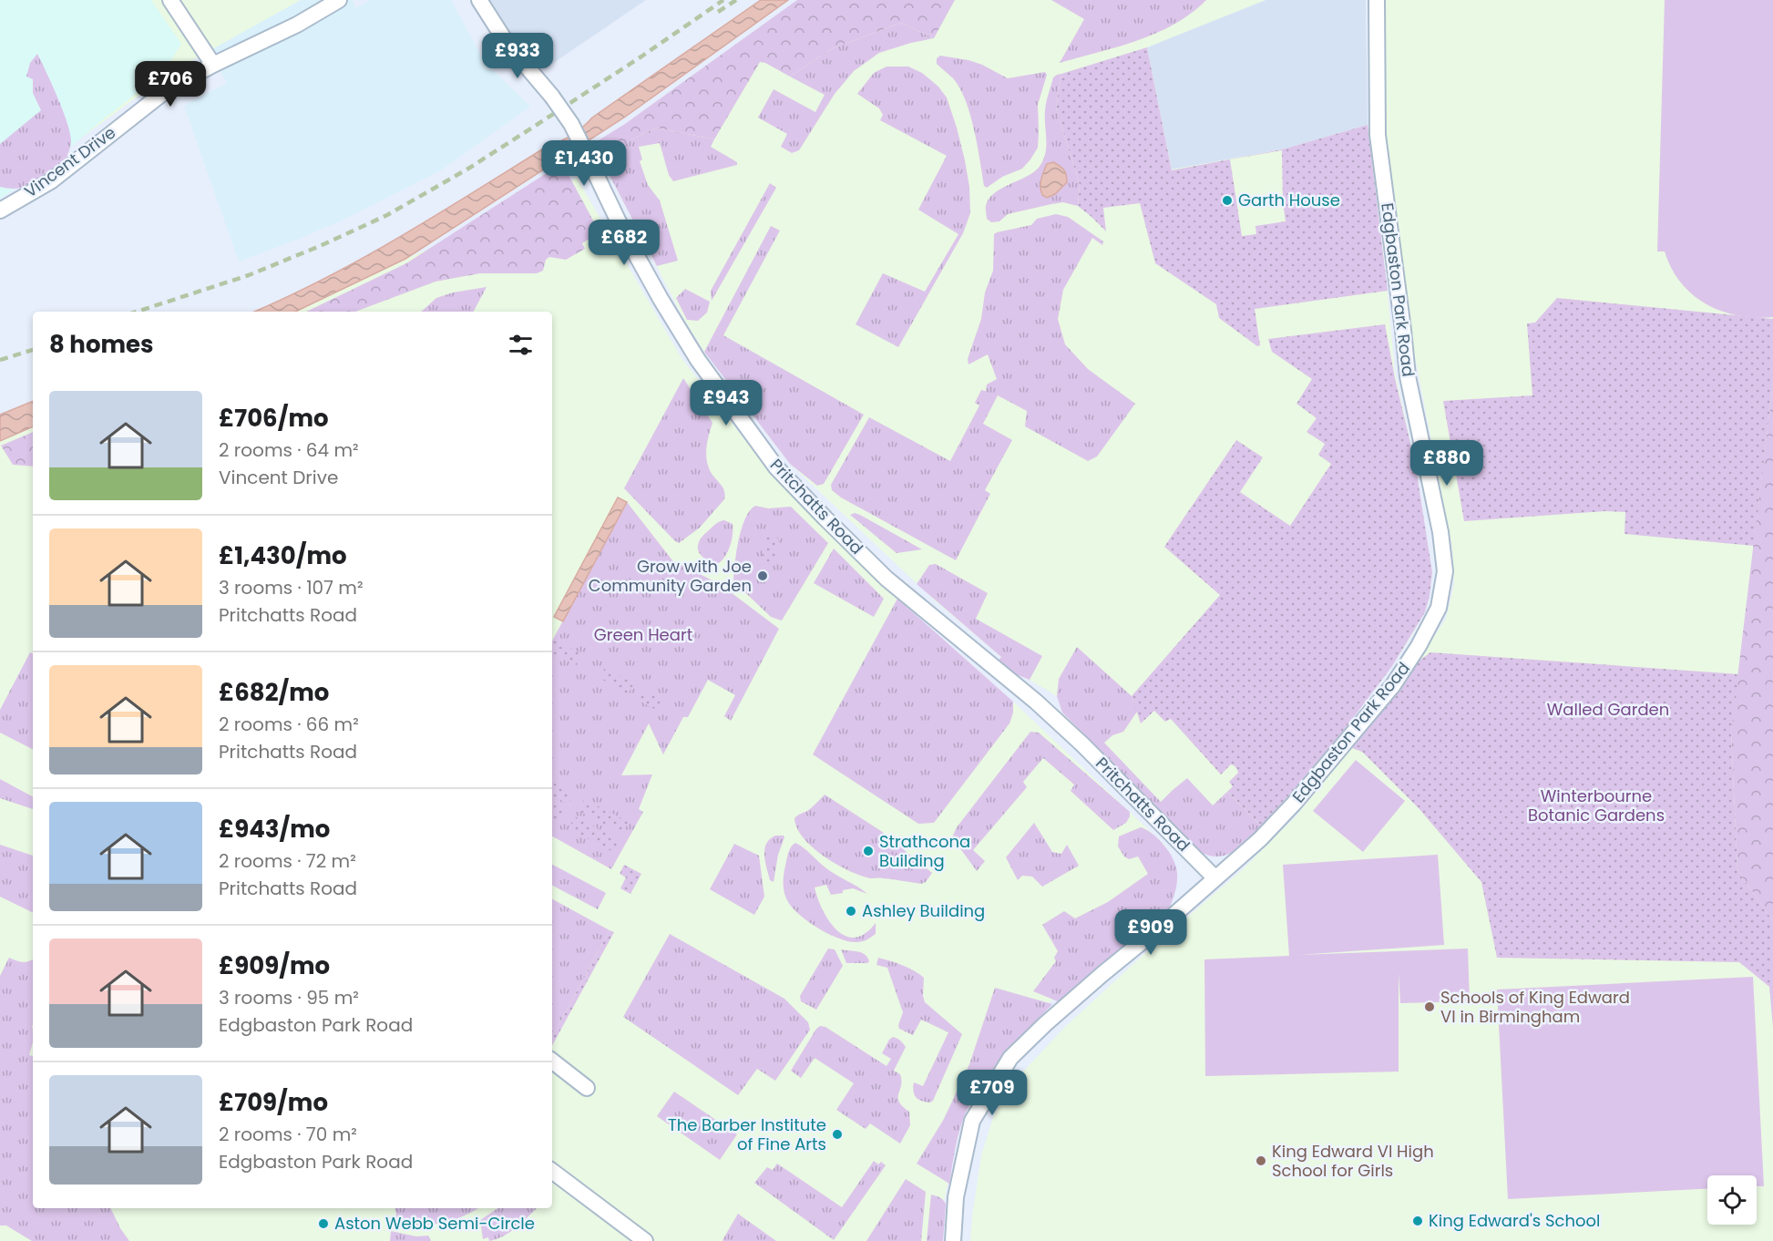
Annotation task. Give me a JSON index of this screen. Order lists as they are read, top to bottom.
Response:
{
  "streets": {
    "street": ["Vincent Drive", "Edgbaston Park Road", "Pritchatts Road"]
  },
  "crossings": [
    ["Edgbaston Park Road", "Pritchatts Road"]
  ],
  "parks": ["Green Heart", "Walled Garden", "Winterbourne Botanic Gardens"],
  "places": [
    "Garth House",
    "Grow with Joe Community Garden",
    "Strathcona Building",
    "Ashley Building",
    "Schools of King Edward VI in Birmingham",
    "The Barber Institute of Fine Arts",
    "King Edward VI High School for Girls",
    "King Edward's School",
    "Aston Webb Semi-Circle"
  ],
  "page": {
    "price": [
      "£933",
      "£706",
      "£1,430",
      "£682",
      "£943",
      "£880",
      "£909",
      "£709"
    ],
    "heading": "8 homes",
    "list": [
      {
        "name": "£706/mo",
        "note": "2 rooms · 64 m² · Vincent Drive"
      },
      {
        "name": "£1,430/mo",
        "note": "3 rooms · 107 m² · Pritchatts Road"
      },
      {
        "name": "£682/mo",
        "note": "2 rooms · 66 m² · Pritchatts Road"
      },
      {
        "name": "£943/mo",
        "note": "2 rooms · 72 m² · Pritchatts Road"
      },
      {
        "name": "£909/mo",
        "note": "3 rooms · 95 m² · Edgbaston Park Road"
      },
      {
        "name": "£709/mo",
        "note": "2 rooms · 70 m² · Edgbaston Park Road"
      }
    ]
  }
}
